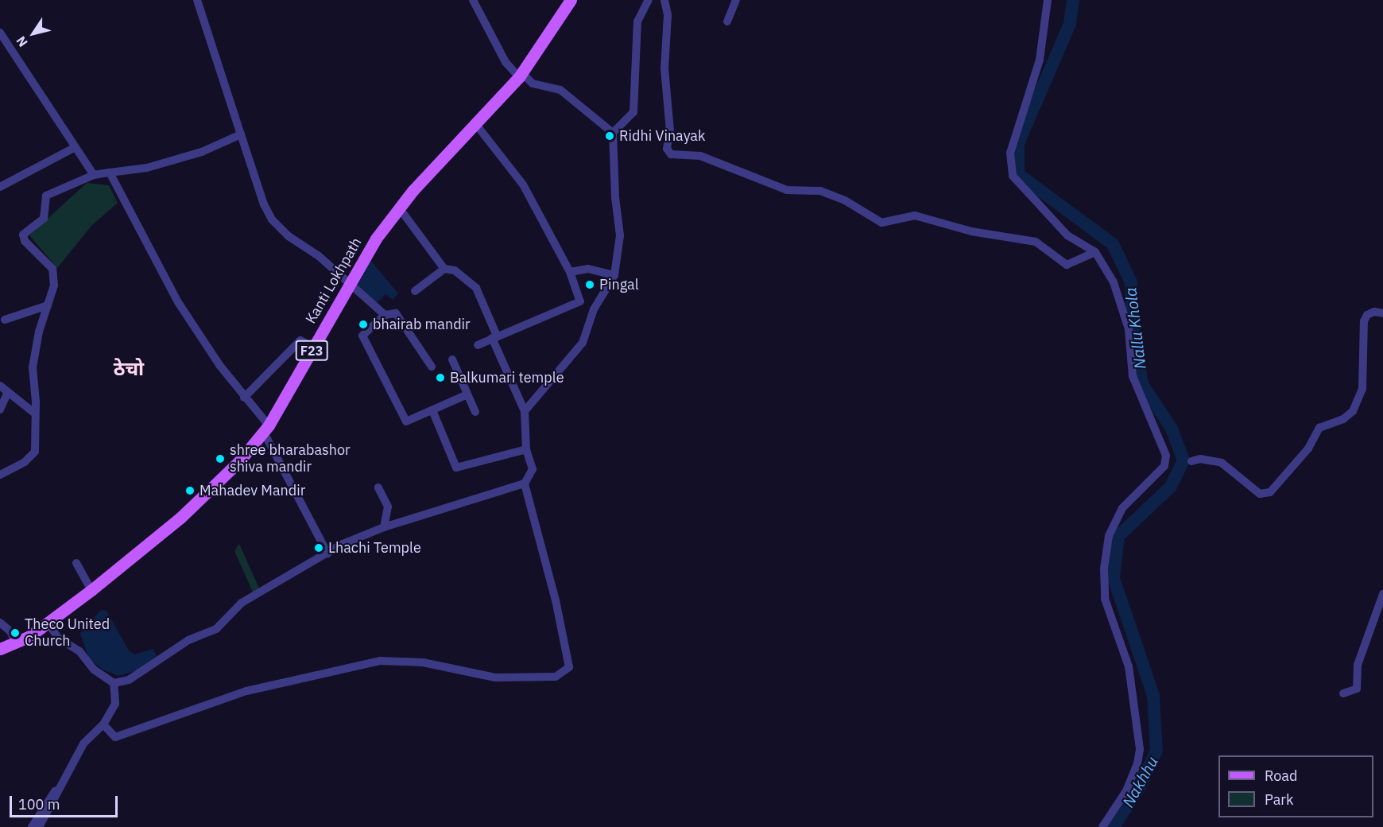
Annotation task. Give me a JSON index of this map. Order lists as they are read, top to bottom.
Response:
{
  "streets": {
    "main road": ["Kanti Lokhpath", "F23"]
  },
  "districts": ["ठेचो"],
  "water": ["Nallu Khola", "Nakhhu"],
  "places": [
    "Ridhi Vinayak",
    "Pingal",
    "bhairab mandir",
    "Balkumari temple",
    "shree bharabashor shiva mandir",
    "Mahadev Mandir",
    "Lhachi Temple",
    "Theco United Church"
  ],
  "legend": ["Road", "Park"],
  "scale_bar": "100 m",
  "north": "bottom left"
}
